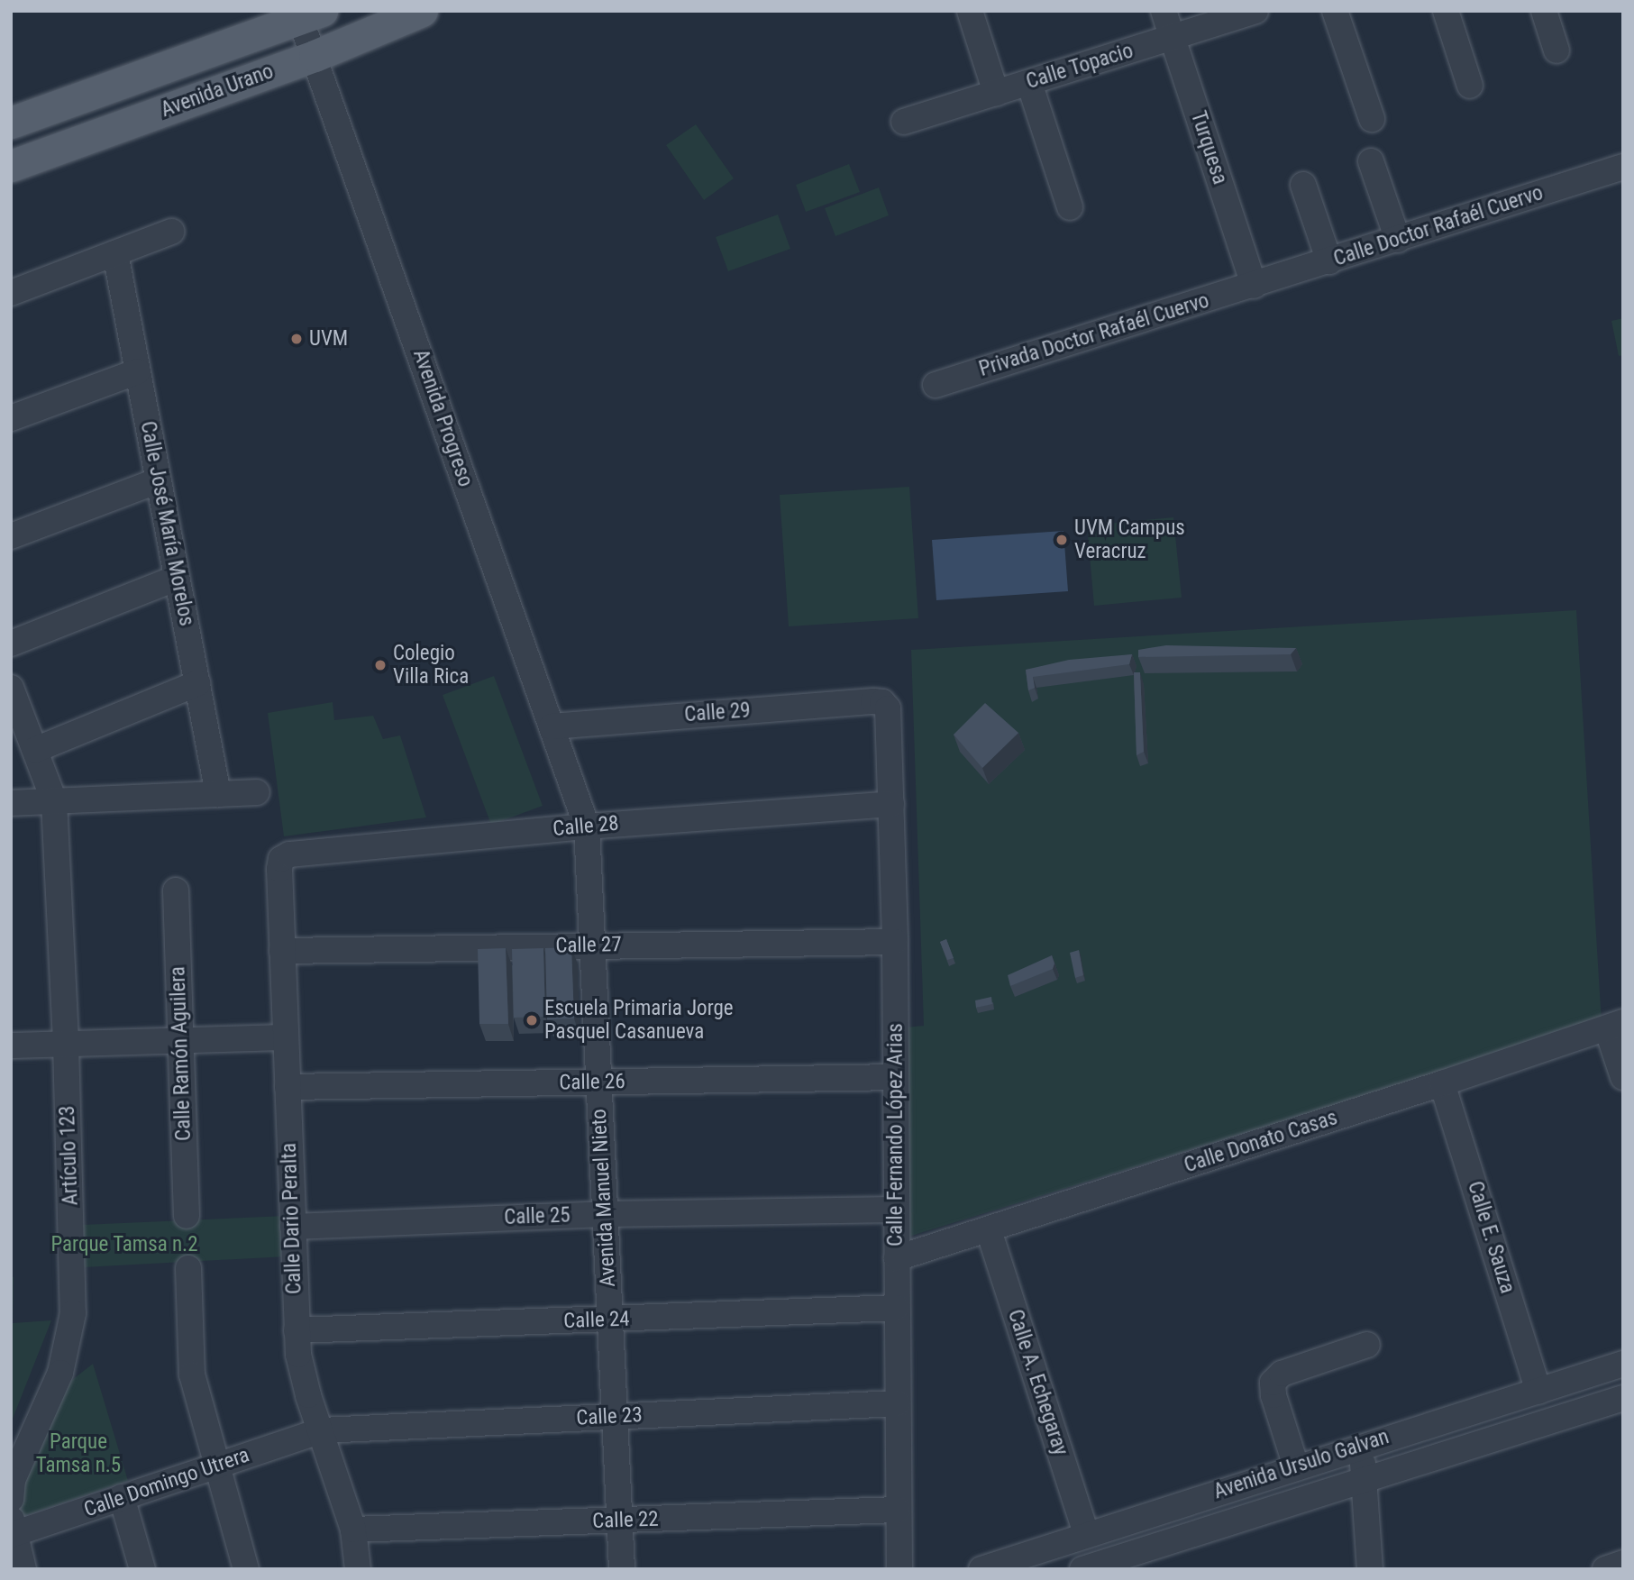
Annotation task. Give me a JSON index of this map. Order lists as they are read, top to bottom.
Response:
{
  "streets": {
    "main road": ["Avenida Urano"],
    "street": [
      "Calle Topacio",
      "Turquesa",
      "Calle Doctor Rafaél Cuervo",
      "Privada Doctor Rafaél Cuervo",
      "Avenida Progreso",
      "Calle José María Morelos",
      "Calle 29",
      "Calle 28",
      "Calle 27",
      "Calle Ramón Aguilera",
      "Calle 26",
      "Calle Fernando López Arias",
      "Calle Donato Casas",
      "Artículo 123",
      "Avenida Manuel Nieto",
      "Calle 25",
      "Calle Dario Peralta",
      "Calle E. Sauza",
      "Calle 24",
      "Calle A. Echegaray",
      "Calle 23",
      "Avenida Ursulo Galvan",
      "Calle Domingo Utrera",
      "Calle 22"
    ]
  },
  "crossings": [
    ["Calle Topacio", "Turquesa"],
    ["Avenida Urano", "Avenida Progreso"],
    ["Turquesa", "Calle Doctor Rafaél Cuervo"],
    ["Turquesa", "Privada Doctor Rafaél Cuervo"],
    ["Calle Doctor Rafaél Cuervo", "Privada Doctor Rafaél Cuervo"],
    ["Avenida Progreso", "Calle 29"],
    ["Avenida Progreso", "Calle 28"],
    ["Avenida Progreso", "Avenida Manuel Nieto"],
    ["Calle 29", "Calle Fernando López Arias"],
    ["Calle 28", "Calle Fernando López Arias"],
    ["Calle 28", "Avenida Manuel Nieto"],
    ["Calle 28", "Calle Dario Peralta"],
    ["Calle 27", "Calle Fernando López Arias"],
    ["Calle 27", "Avenida Manuel Nieto"],
    ["Calle 27", "Calle Dario Peralta"],
    ["Calle 26", "Calle Fernando López Arias"],
    ["Calle 26", "Avenida Manuel Nieto"],
    ["Calle 26", "Calle Dario Peralta"],
    ["Calle Fernando López Arias", "Calle Donato Casas"],
    ["Calle Fernando López Arias", "Calle 25"],
    ["Calle Fernando López Arias", "Calle 24"],
    ["Calle Fernando López Arias", "Calle 23"],
    ["Calle Fernando López Arias", "Calle 22"],
    ["Calle Donato Casas", "Calle E. Sauza"],
    ["Calle Donato Casas", "Calle A. Echegaray"],
    ["Avenida Manuel Nieto", "Calle 25"],
    ["Avenida Manuel Nieto", "Calle 24"],
    ["Avenida Manuel Nieto", "Calle 23"],
    ["Avenida Manuel Nieto", "Calle 22"],
    ["Calle 25", "Calle Dario Peralta"],
    ["Calle Dario Peralta", "Calle 24"],
    ["Calle Dario Peralta", "Calle 23"],
    ["Calle Dario Peralta", "Calle Domingo Utrera"],
    ["Calle Dario Peralta", "Calle 22"],
    ["Calle E. Sauza", "Avenida Ursulo Galvan"],
    ["Calle A. Echegaray", "Avenida Ursulo Galvan"],
    ["Calle 23", "Calle Domingo Utrera"]
  ],
  "parks": ["Parque Tamsa n.2", "Parque Tamsa n.5"],
  "places": [
    "UVM",
    "UVM Campus Veracruz",
    "Colegio Villa Rica",
    "Escuela Primaria Jorge Pasquel Casanueva"
  ]
}
